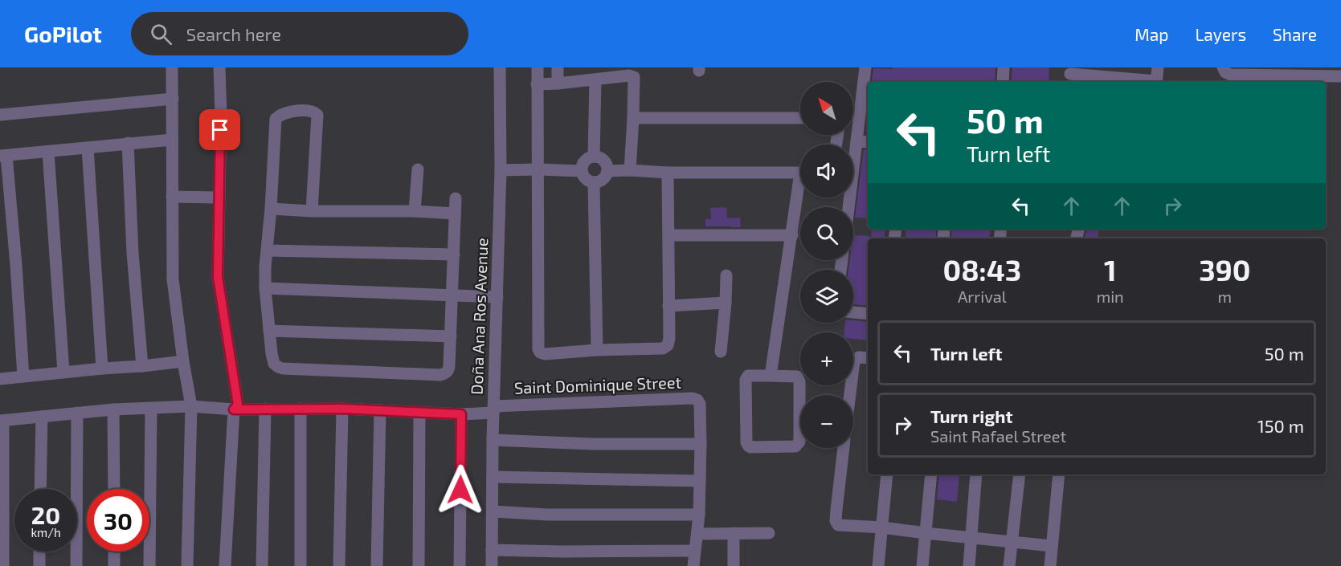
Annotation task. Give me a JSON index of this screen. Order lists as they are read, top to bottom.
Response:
{
  "streets": {
    "street": ["Doña Ana Ros Avenue", "Saint Dominique Street"]
  },
  "crossings": [
    ["Doña Ana Ros Avenue", "Saint Dominique Street"]
  ],
  "north": "top left",
  "page": {
    "header": "GoPilot",
    "search": "Search here",
    "nav": ["Map", "Layers", "Share"],
    "map_buttons": ["+", "−"],
    "turn": ["50 m", "Turn left"],
    "eta": [
      "08:43",
      "Arrival",
      "1",
      "min",
      "390",
      "m"
    ],
    "list": [
      {
        "name": "Turn left",
        "value": "50 m"
      },
      {
        "name": "Turn right",
        "note": "Saint Rafael Street",
        "value": "150 m"
      }
    ],
    "speed": "20 km/h",
    "limit": "30"
  }
}
